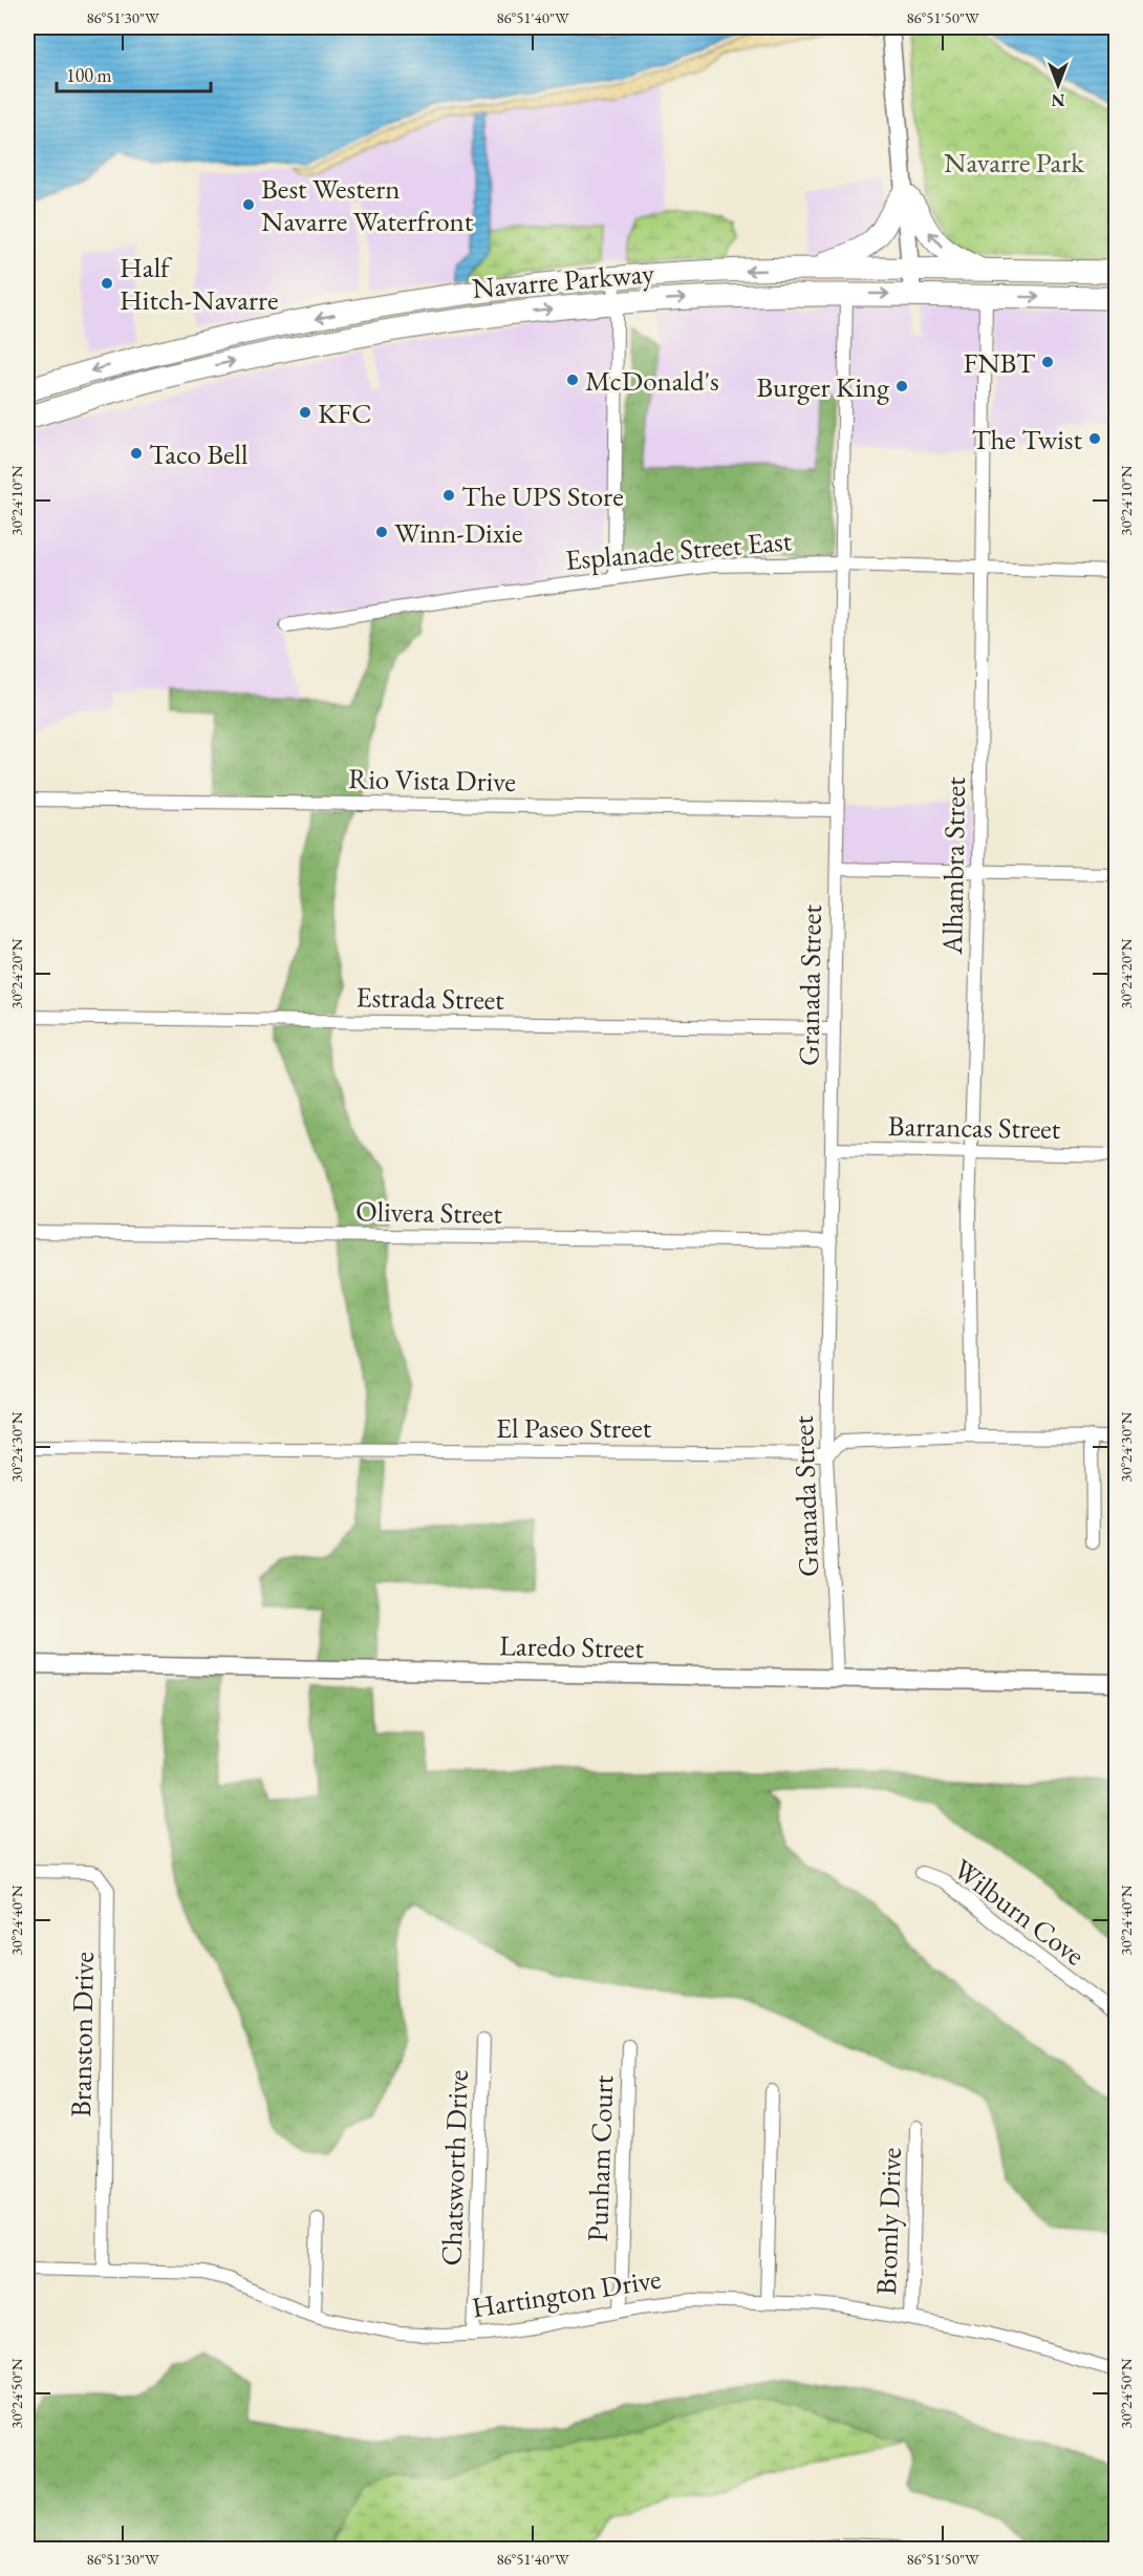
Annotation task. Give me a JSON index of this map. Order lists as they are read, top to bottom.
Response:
{
  "streets": {
    "highway": ["Navarre Parkway"],
    "street": [
      "Esplanade Street East",
      "Rio Vista Drive",
      "Alhambra Street",
      "Granada Street",
      "Estrada Street",
      "Barrancas Street",
      "Olivera Street",
      "El Paseo Street",
      "Laredo Street",
      "Wilburn Cove",
      "Branston Drive",
      "Punham Court",
      "Chatsworth Drive",
      "Bromly Drive",
      "Hartington Drive"
    ]
  },
  "crossings": [
    ["Navarre Parkway", "Alhambra Street"],
    ["Navarre Parkway", "Granada Street"],
    ["Esplanade Street East", "Alhambra Street"],
    ["Esplanade Street East", "Granada Street"],
    ["Rio Vista Drive", "Granada Street"],
    ["Alhambra Street", "Barrancas Street"],
    ["Alhambra Street", "El Paseo Street"],
    ["Granada Street", "Estrada Street"],
    ["Granada Street", "Barrancas Street"],
    ["Granada Street", "Olivera Street"],
    ["Granada Street", "El Paseo Street"],
    ["Granada Street", "Laredo Street"],
    ["Branston Drive", "Hartington Drive"],
    ["Punham Court", "Hartington Drive"],
    ["Chatsworth Drive", "Hartington Drive"],
    ["Bromly Drive", "Hartington Drive"]
  ],
  "parks": ["Navarre Park"],
  "places": [
    "Best Western Navarre Waterfront",
    "Half Hitch-Navarre",
    "FNBT",
    "McDonald's",
    "Burger King",
    "KFC",
    "The Twist",
    "Taco Bell",
    "The UPS Store",
    "Winn-Dixie"
  ],
  "scale_bar": "100 m",
  "north": "bottom",
  "coordinates": [
    "86°51'30\"W",
    "86°51'40\"W",
    "86°51'50\"W",
    "30°24'10\"N",
    "30°24'20\"N",
    "30°24'30\"N",
    "30°24'40\"N",
    "30°24'50\"N"
  ]
}
